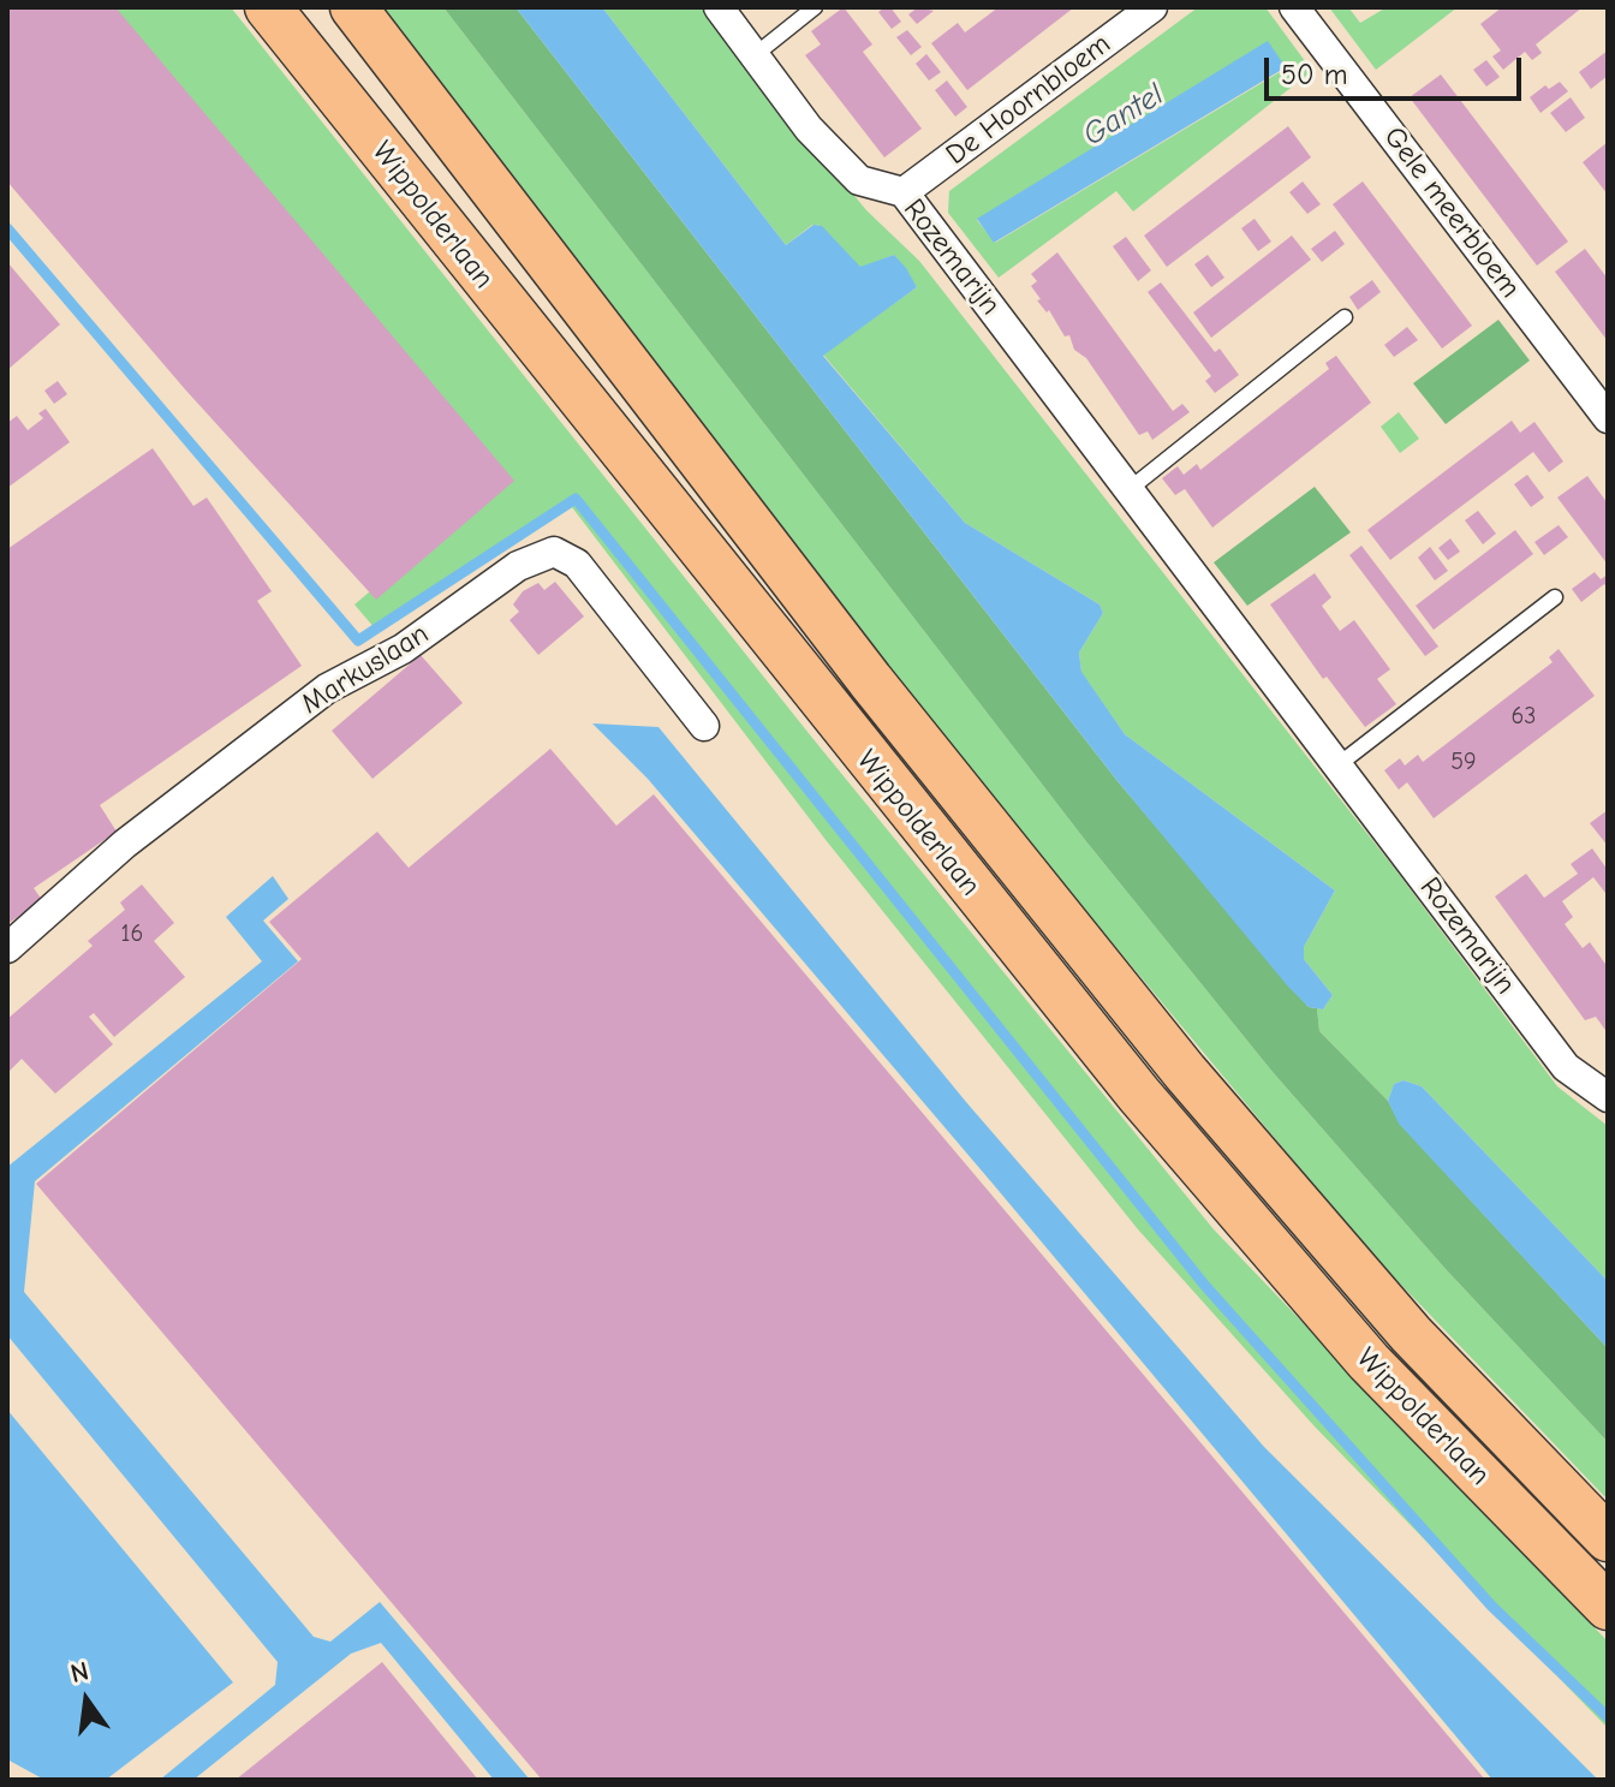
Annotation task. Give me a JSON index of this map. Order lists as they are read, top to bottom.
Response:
{
  "streets": {
    "main road": ["Wippolderlaan"],
    "street": [
      "De Hoornbloem",
      "Gele meerbloem",
      "Rozemarijn",
      "Markuslaan"
    ]
  },
  "crossings": [
    ["De Hoornbloem", "Rozemarijn"]
  ],
  "water": ["Gantel"],
  "house_numbers": ["63", "59", "16"],
  "scale_bar": "50 m",
  "north": "top"
}
